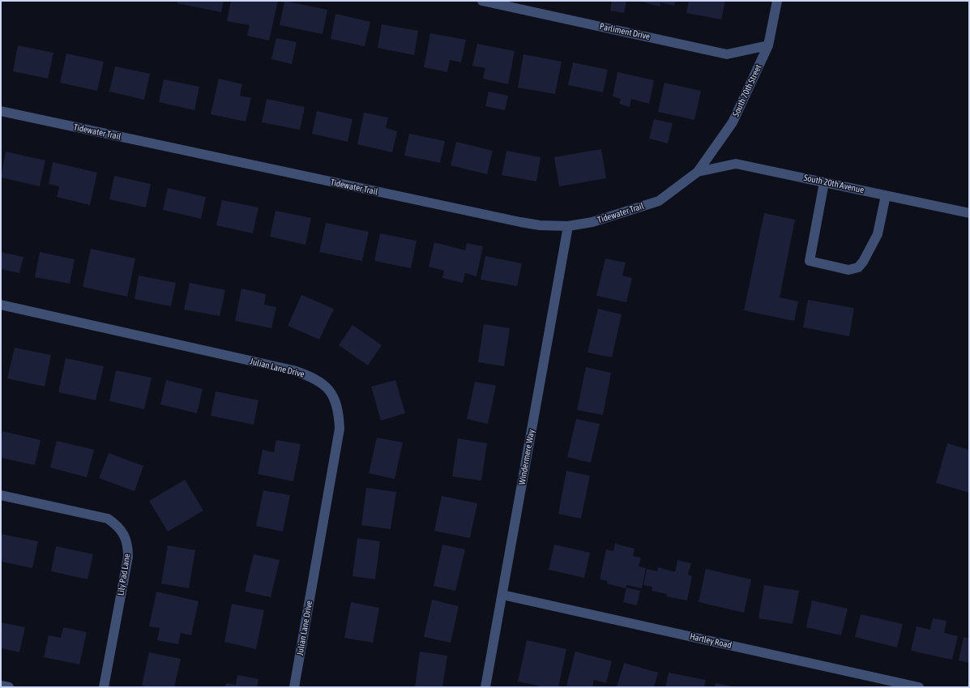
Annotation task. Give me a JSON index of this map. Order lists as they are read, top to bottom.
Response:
{
  "streets": {
    "street": [
      "Parliment Drive",
      "South 70th Street",
      "Tidewater Trail",
      "South 20th Avenue",
      "Julian Lane Drive",
      "Windermere Way",
      "Lily Pad Lane",
      "Hartley Road"
    ]
  },
  "crossings": [
    ["Parliment Drive", "South 70th Street"],
    ["South 70th Street", "Tidewater Trail"],
    ["South 70th Street", "South 20th Avenue"],
    ["Tidewater Trail", "South 20th Avenue"],
    ["Tidewater Trail", "Windermere Way"],
    ["Windermere Way", "Hartley Road"]
  ]
}
